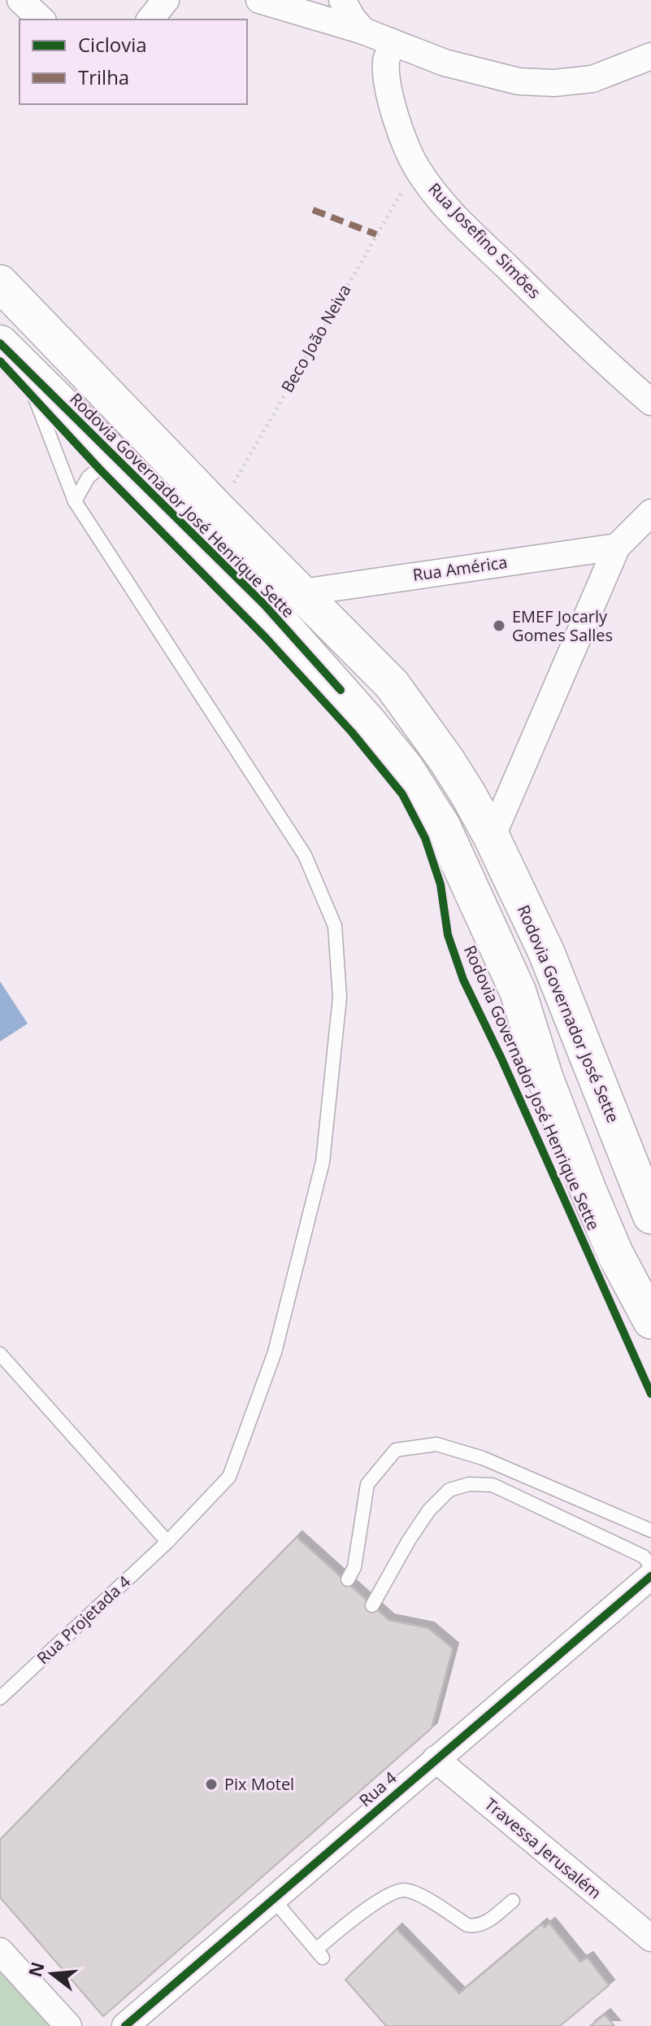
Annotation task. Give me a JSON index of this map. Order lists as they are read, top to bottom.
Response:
{
  "streets": {
    "main road": ["Rodovia Governador José Henrique Sette", "Rodovia Governador José Sette"],
    "street": [
      "Rua Josefino Simões",
      "Rua América",
      "Rua 4",
      "Travessa Jerusalém"
    ],
    "lane": ["Rua Projetada 4"],
    "path": ["Beco João Neiva"]
  },
  "crossings": [
    ["Rua Josefino Simões", "Beco João Neiva"],
    ["Beco João Neiva", "Rodovia Governador José Henrique Sette"],
    ["Rodovia Governador José Henrique Sette", "Rua América"],
    ["Rodovia Governador José Henrique Sette", "Rodovia Governador José Sette"],
    ["Rodovia Governador José Henrique Sette", "Rua Projetada 4"],
    ["Rua 4", "Travessa Jerusalém"]
  ],
  "places": ["EMEF Jocarly Gomes Salles", "Pix Motel"],
  "legend": ["Ciclovia", "Trilha"],
  "north": "left"
}
